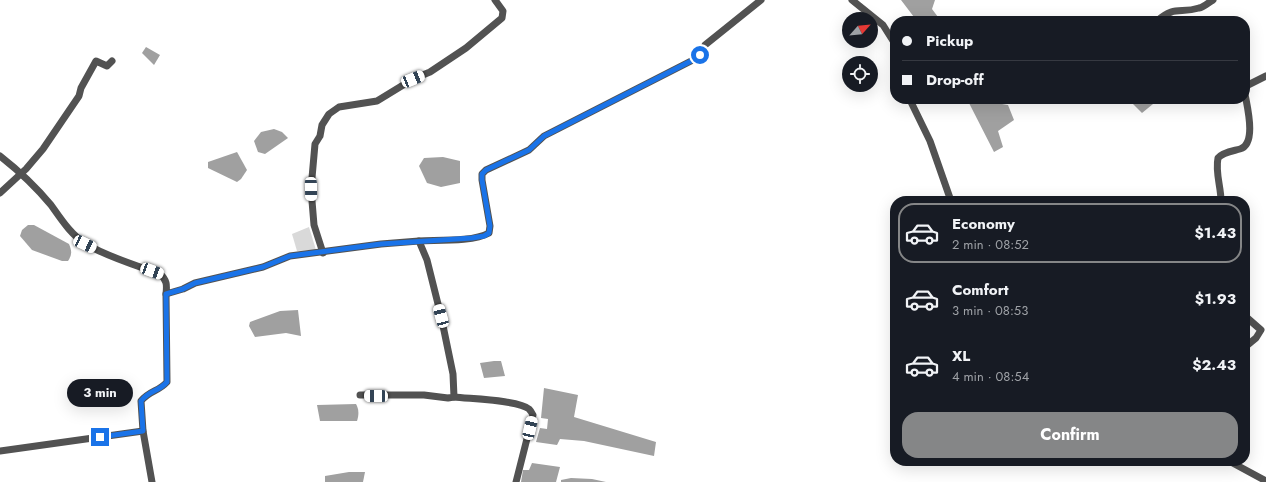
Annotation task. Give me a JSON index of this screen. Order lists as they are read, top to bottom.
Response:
{
  "north": "top right",
  "page": {
    "banner": ["Pickup", "Drop-off"],
    "list": [
      {
        "name": "Economy",
        "note": "2 min · 08:52",
        "value": "$1.43"
      },
      {
        "name": "Comfort",
        "note": "3 min · 08:53",
        "value": "$1.93"
      },
      {
        "name": "XL",
        "note": "4 min · 08:54",
        "value": "$2.43"
      }
    ],
    "bubble": "3 min",
    "buttons": "Confirm"
  }
}
